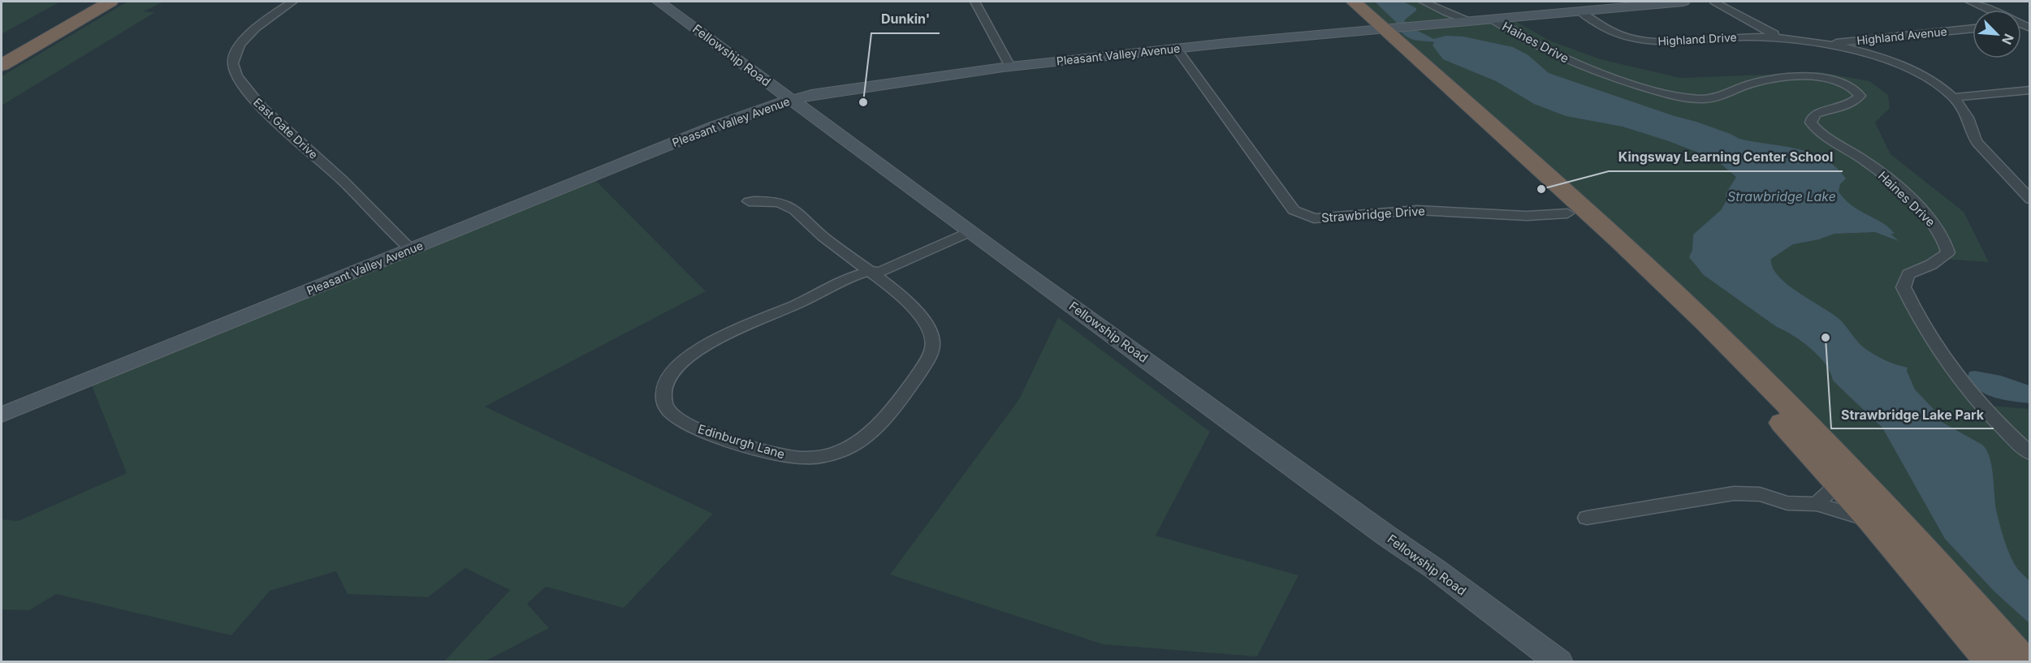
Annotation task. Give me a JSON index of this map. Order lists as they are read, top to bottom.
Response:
{
  "streets": {
    "street": [
      "Highland Avenue",
      "Highland Drive",
      "Haines Drive",
      "Pleasant Valley Avenue",
      "Fellowship Road",
      "East Gate Drive",
      "Strawbridge Drive",
      "Edinburgh Lane"
    ]
  },
  "crossings": [
    ["Highland Avenue", "Highland Drive"],
    ["Highland Drive", "Pleasant Valley Avenue"],
    ["Haines Drive", "Pleasant Valley Avenue"],
    ["Pleasant Valley Avenue", "Fellowship Road"],
    ["Pleasant Valley Avenue", "East Gate Drive"],
    ["Pleasant Valley Avenue", "Strawbridge Drive"],
    ["Fellowship Road", "Edinburgh Lane"]
  ],
  "water": ["Strawbridge Lake"],
  "places": ["Dunkin'", "Kingsway Learning Center School", "Strawbridge Lake Park"],
  "north": "bottom right"
}
